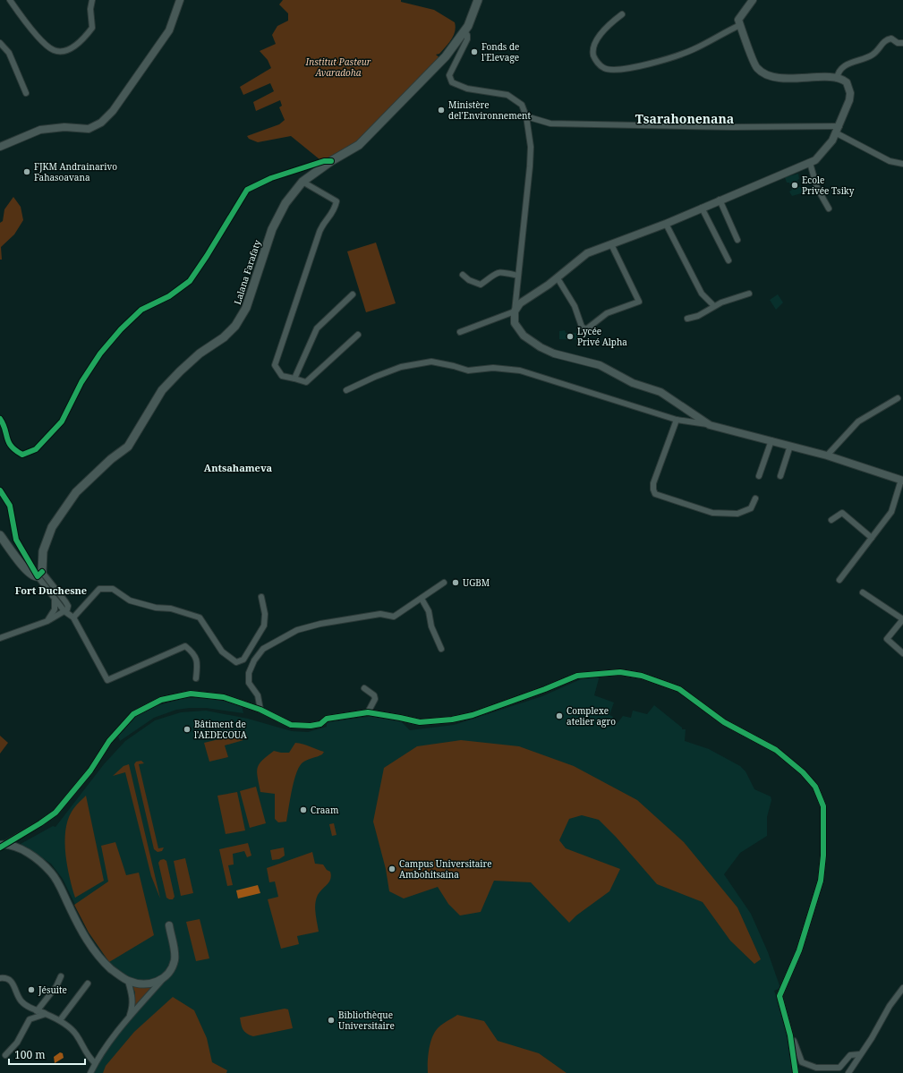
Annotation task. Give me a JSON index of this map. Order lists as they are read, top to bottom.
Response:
{
  "streets": {
    "main road": ["Lalana Farafaty"]
  },
  "districts": ["Tsarahonenana", "Antsahameva", "Fort Duchesne"],
  "parks": ["Institut Pasteur Avaradoha"],
  "places": [
    "Fonds de l'Elevage",
    "Ministère del'Environnement",
    "FJKM Andrainarivo Fahasoavana",
    "Ecole Privée Tsiky",
    "Lycée Privé Alpha",
    "UGBM",
    "Complexe atelier agro",
    "Bâtiment de l'AEDECOUA",
    "Craam",
    "Campus Universitaire Ambohitsaina",
    "Jésuite",
    "Bibliothèque Universitaire"
  ],
  "scale_bar": "100 m"
}
